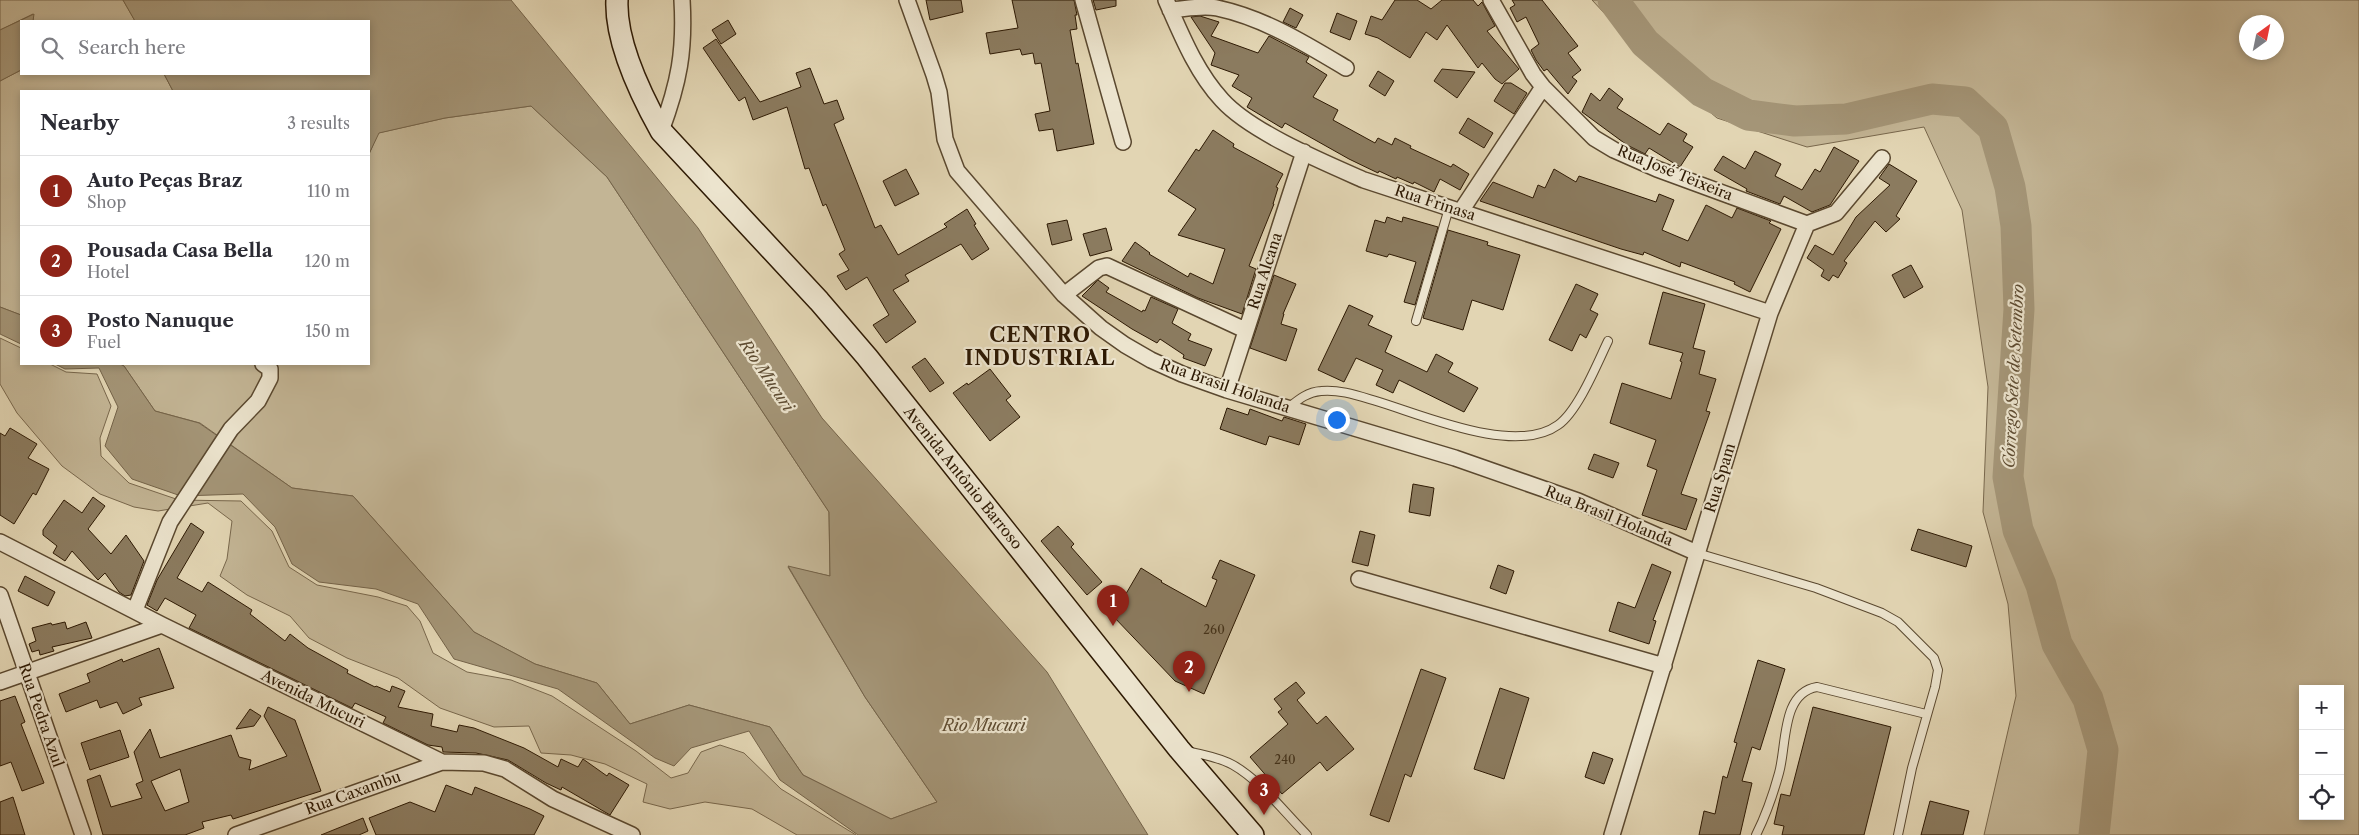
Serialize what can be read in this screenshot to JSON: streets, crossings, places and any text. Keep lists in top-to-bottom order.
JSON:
{
  "streets": {
    "main road": ["Avenida Antônio Barroso"],
    "street": [
      "Rua José Teixeira",
      "Rua Frinasa",
      "Rua Alcana",
      "Rua Brasil Holanda",
      "Rua Spam",
      "Avenida Mucuri",
      "Rua Pedra Azul",
      "Rua Caxambu"
    ]
  },
  "crossings": [
    ["Rua José Teixeira", "Rua Spam"],
    ["Rua Frinasa", "Rua Alcana"],
    ["Rua Frinasa", "Rua Spam"],
    ["Rua Alcana", "Rua Brasil Holanda"],
    ["Rua Brasil Holanda", "Rua Spam"],
    ["Avenida Mucuri", "Rua Caxambu"]
  ],
  "districts": ["CENTRO INDUSTRIAL"],
  "water": ["Rio Mucuri", "Córrego Sete de Setembro"],
  "house_numbers": ["260", "240"],
  "north": "top right",
  "page": {
    "search": "Search here",
    "heading": ["Nearby", "3 results"],
    "list": [
      {
        "mark": "1",
        "name": "Auto Peças Braz",
        "note": "Shop",
        "value": "110 m"
      },
      {
        "mark": "2",
        "name": "Pousada Casa Bella",
        "note": "Hotel",
        "value": "120 m"
      },
      {
        "mark": "3",
        "name": "Posto Nanuque",
        "note": "Fuel",
        "value": "150 m"
      }
    ],
    "pins": ["1", "2", "3"],
    "map_buttons": ["+", "−"]
  }
}
